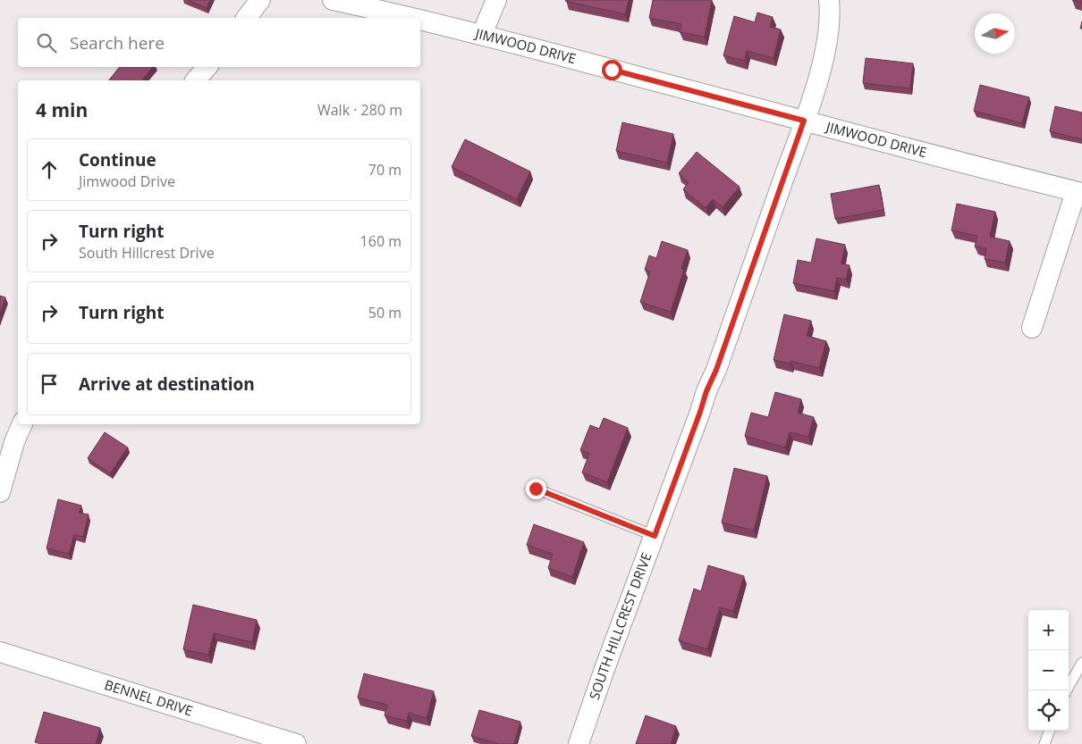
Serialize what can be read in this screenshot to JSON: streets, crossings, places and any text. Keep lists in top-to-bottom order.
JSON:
{
  "streets": {
    "street": ["JIMWOOD DRIVE", "SOUTH HILLCREST DRIVE", "BENNEL DRIVE"]
  },
  "crossings": [
    ["JIMWOOD DRIVE", "SOUTH HILLCREST DRIVE"]
  ],
  "north": "right",
  "page": {
    "search": "Search here",
    "heading": ["4 min", "Walk · 280 m"],
    "list": [
      ["Continue", "Jimwood Drive", "70 m"],
      ["Turn right", "South Hillcrest Drive", "160 m"],
      ["Turn right", "50 m"],
      "Arrive at destination"
    ],
    "map_buttons": ["+", "−"]
  }
}
